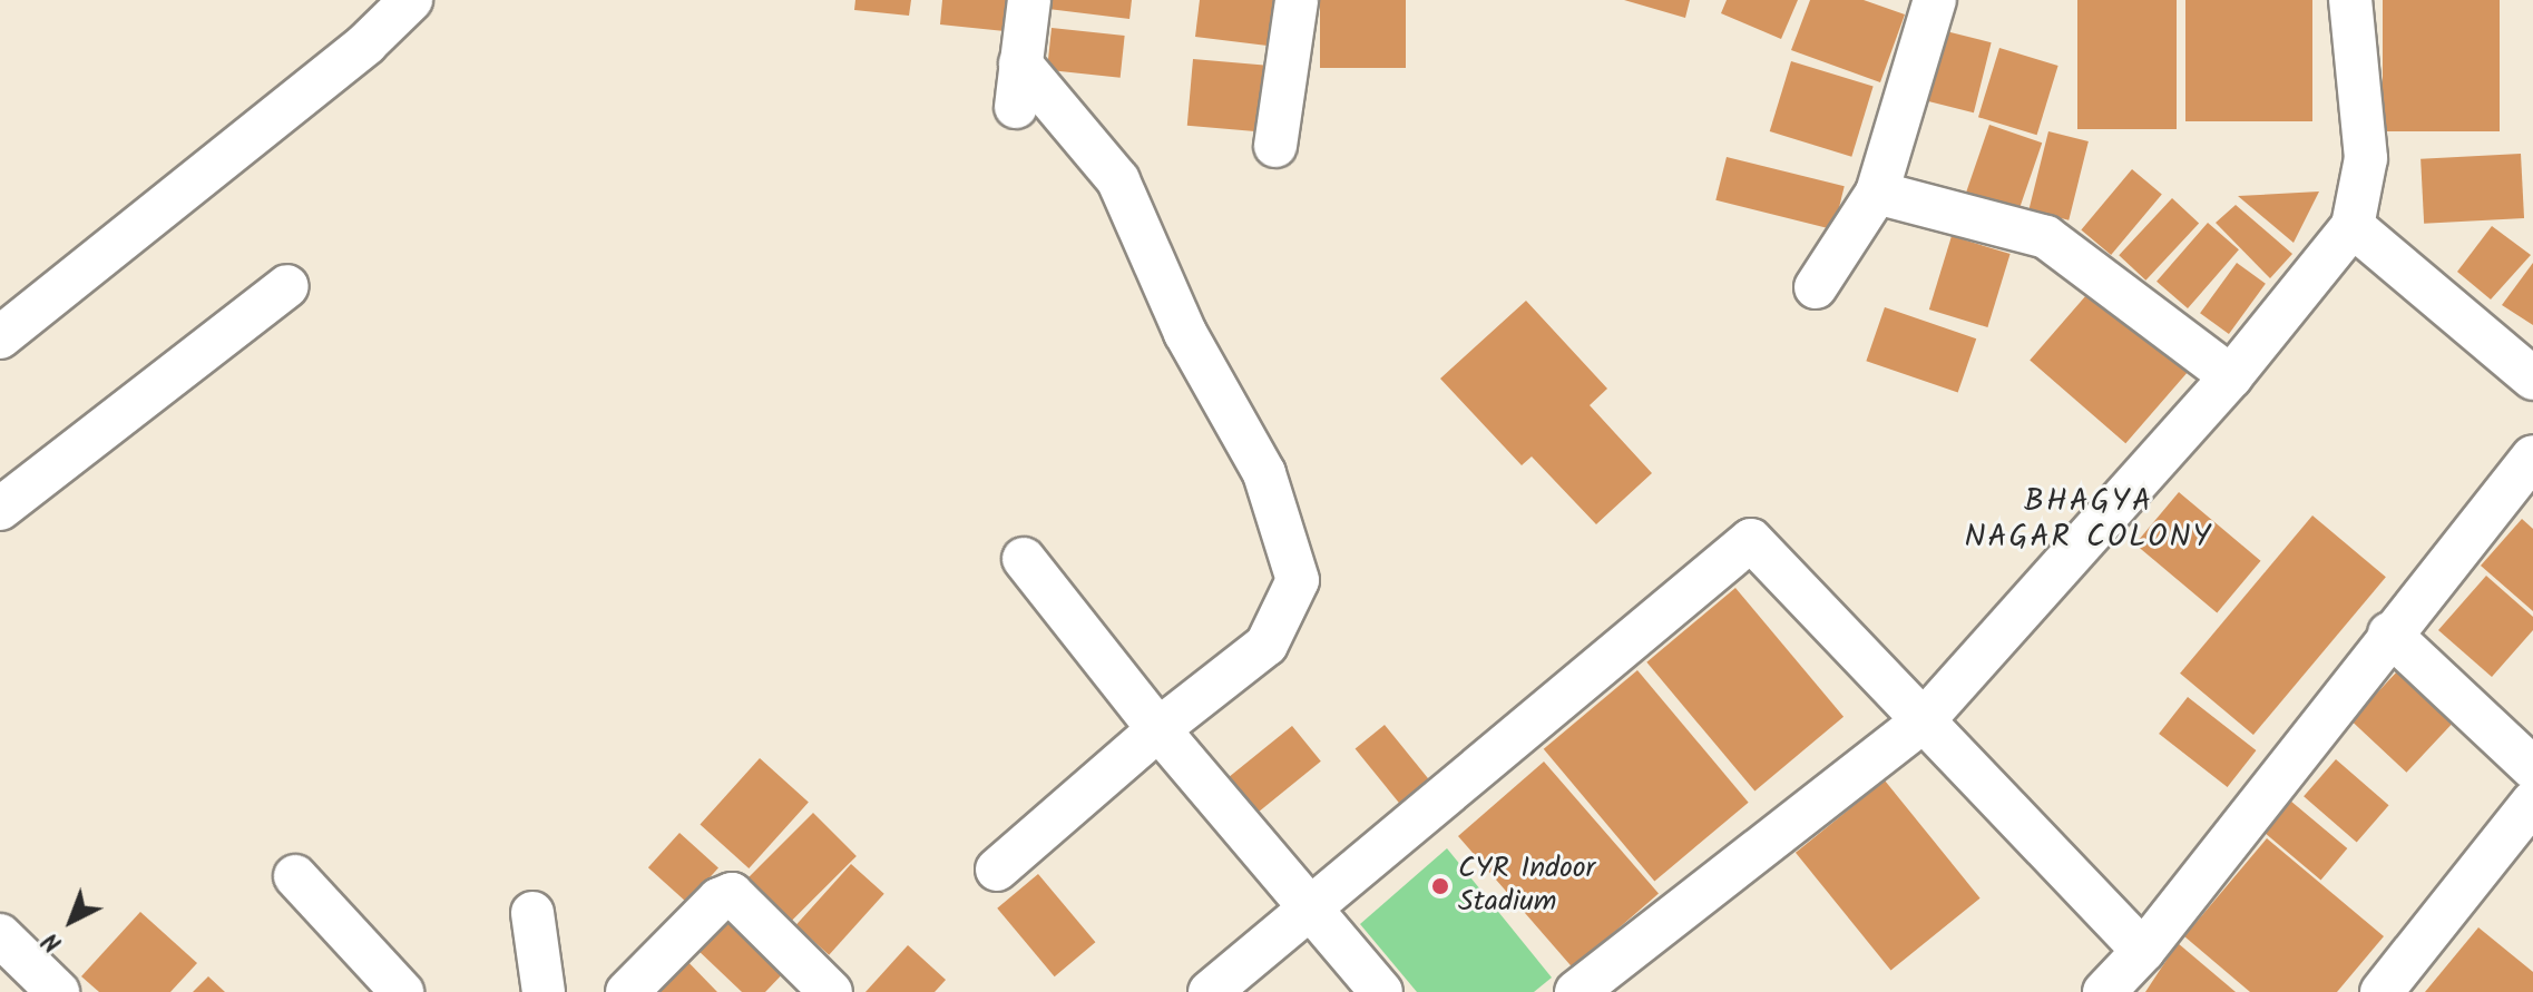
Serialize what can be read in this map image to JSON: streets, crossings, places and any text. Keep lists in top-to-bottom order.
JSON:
{
  "districts": ["BHAGYA NAGAR COLONY"],
  "places": ["CYR Indoor Stadium"],
  "north": "bottom left"
}
